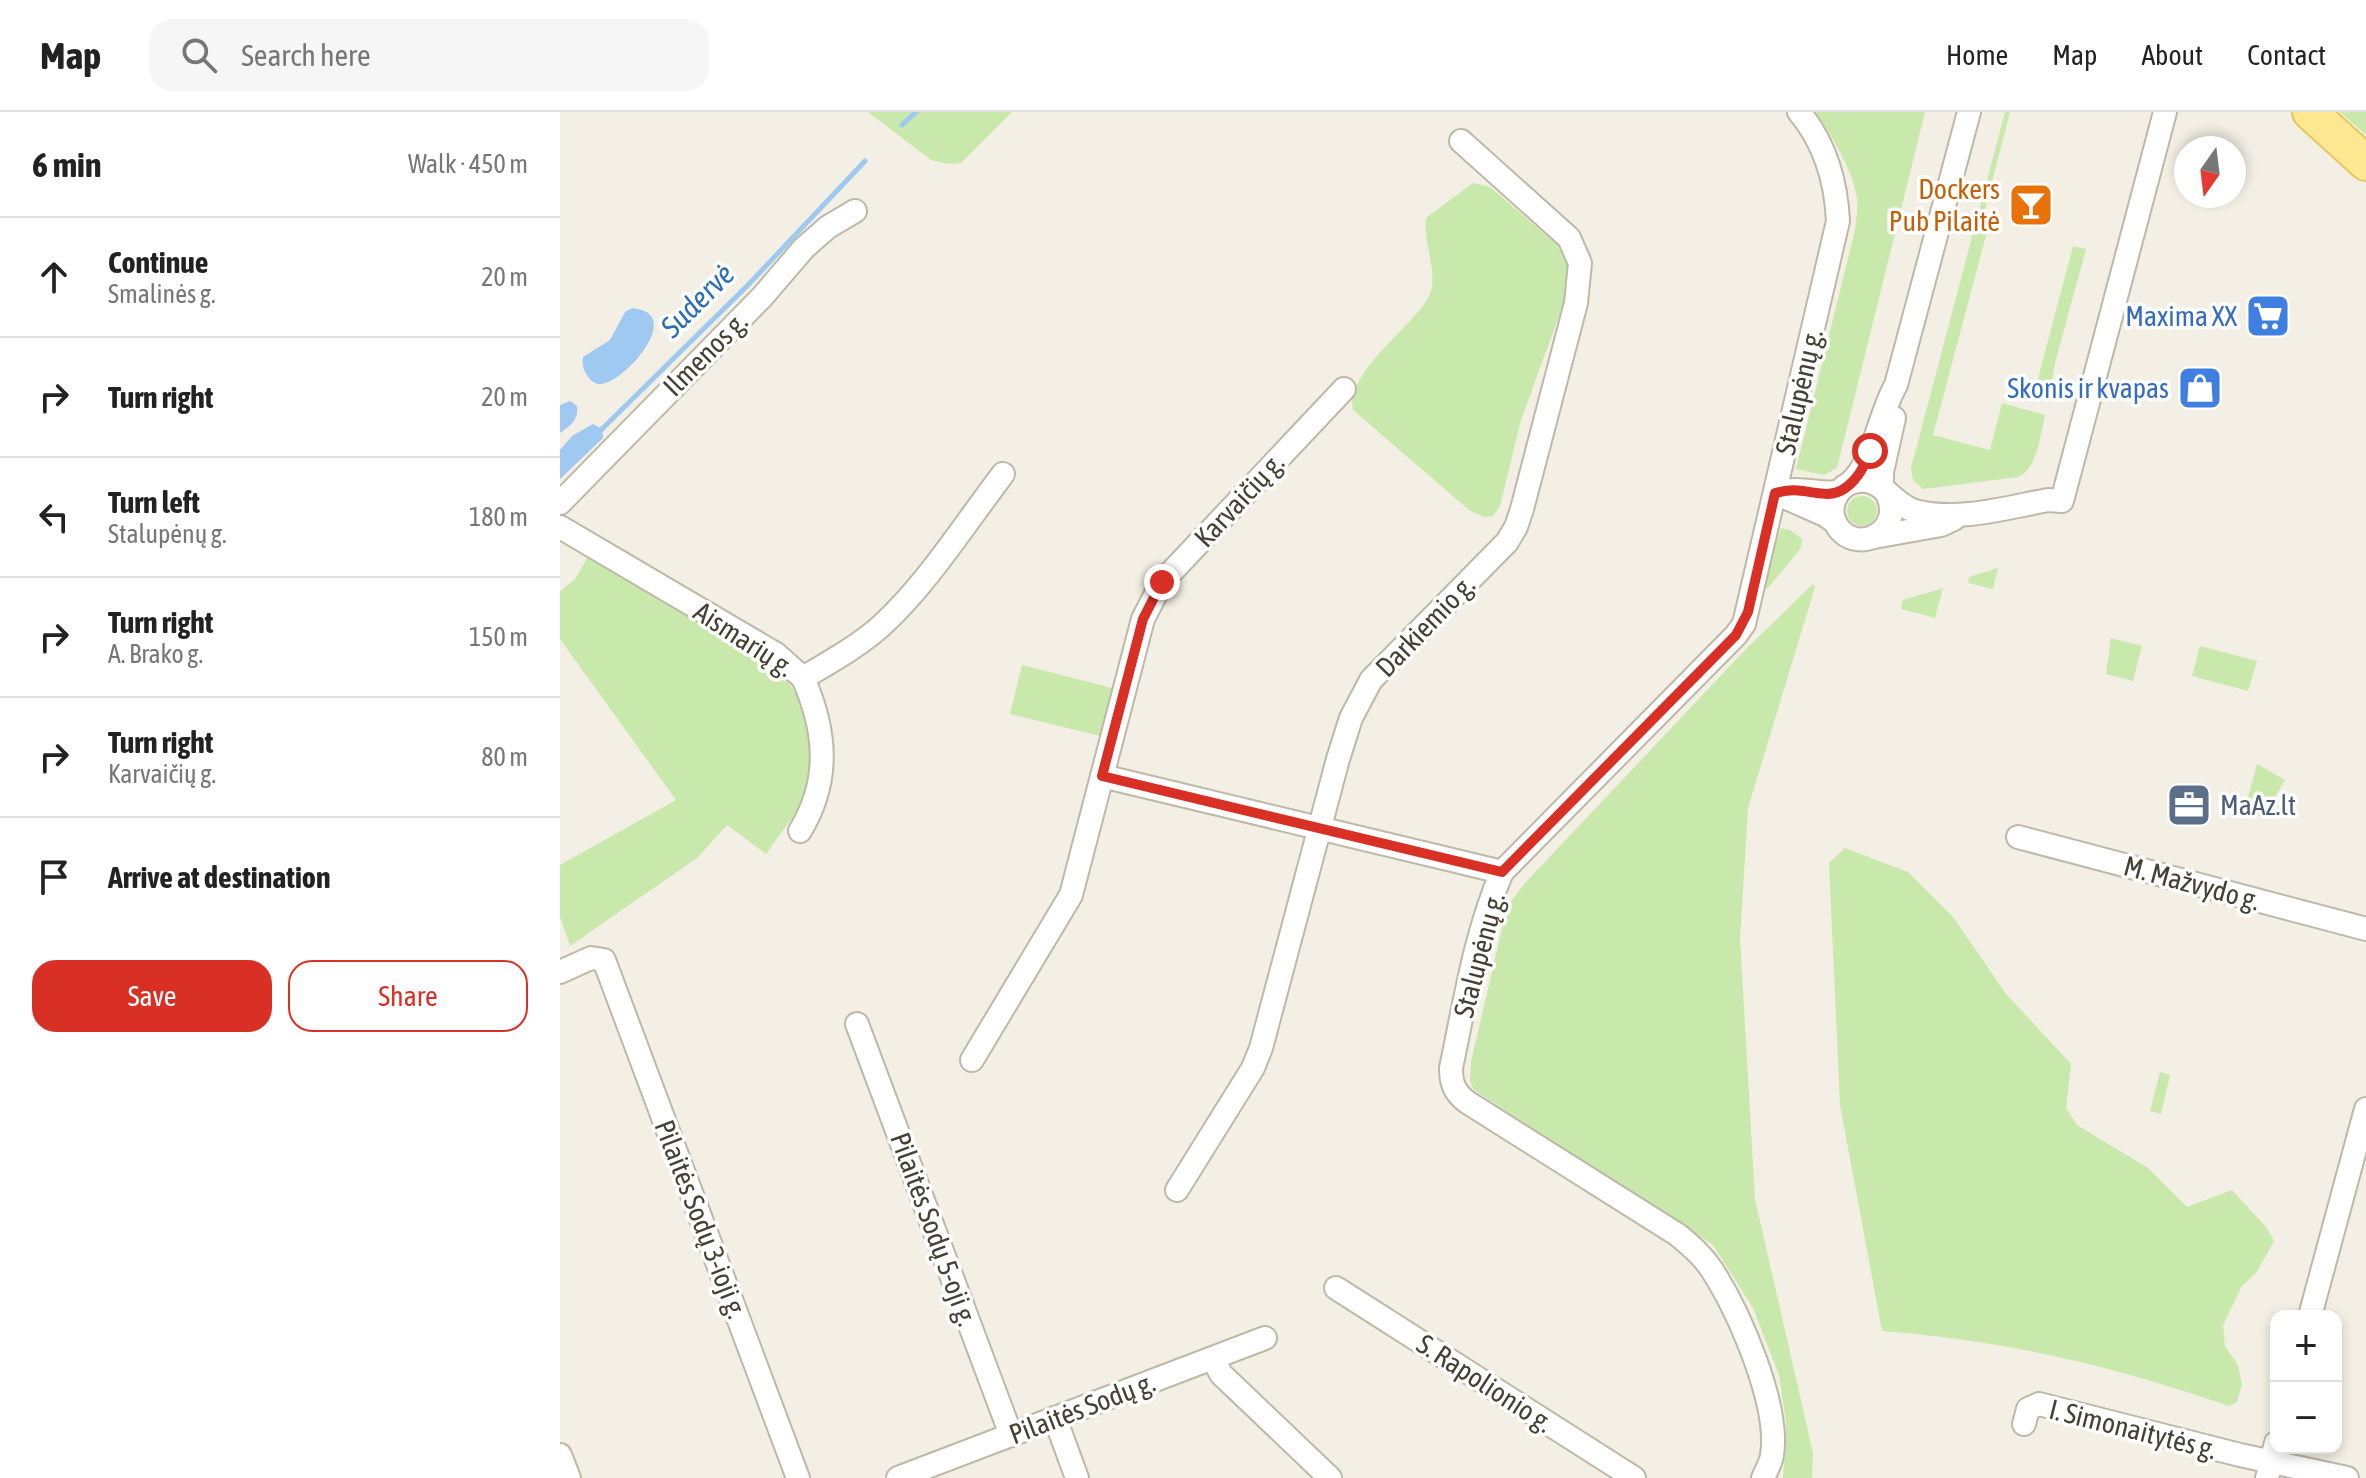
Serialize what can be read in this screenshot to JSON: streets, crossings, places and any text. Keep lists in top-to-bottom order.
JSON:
{
  "streets": {
    "street": [
      "Ilmenos g.",
      "Stalupėnų g.",
      "Karvaičių g.",
      "Darkiemio g.",
      "Aismarių g.",
      "M. Mažvydo g.",
      "Pilaitės Sodų 3-ioji g.",
      "Pilaitės Sodų 5-oji g.",
      "S. Rapolionio g.",
      "Pilaitės Sodų g.",
      "I. Simonaitytės g."
    ]
  },
  "crossings": [
    ["Pilaitės Sodų 5-oji g.", "Pilaitės Sodų g."]
  ],
  "water": ["Sudervė"],
  "places": {
    "bar": ["Dockers Pub Pilaitė"],
    "supermarket": ["Maxima XX"],
    "shop": ["Skonis ir kvapas"],
    "office": ["MaAz.lt"]
  },
  "north": "bottom",
  "page": {
    "header": "Map",
    "search": "Search here",
    "nav": [
      "Home",
      "Map",
      "About",
      "Contact"
    ],
    "heading": ["6 min", "Walk · 450 m"],
    "list": [
      ["Continue", "Smalinės g.", "20 m"],
      ["Turn right", "20 m"],
      ["Turn left", "Stalupėnų g.", "180 m"],
      ["Turn right", "A. Brako g.", "150 m"],
      ["Turn right", "Karvaičių g.", "80 m"],
      "Arrive at destination"
    ],
    "buttons": ["Save", "Share"],
    "map_buttons": ["+", "−"]
  }
}
